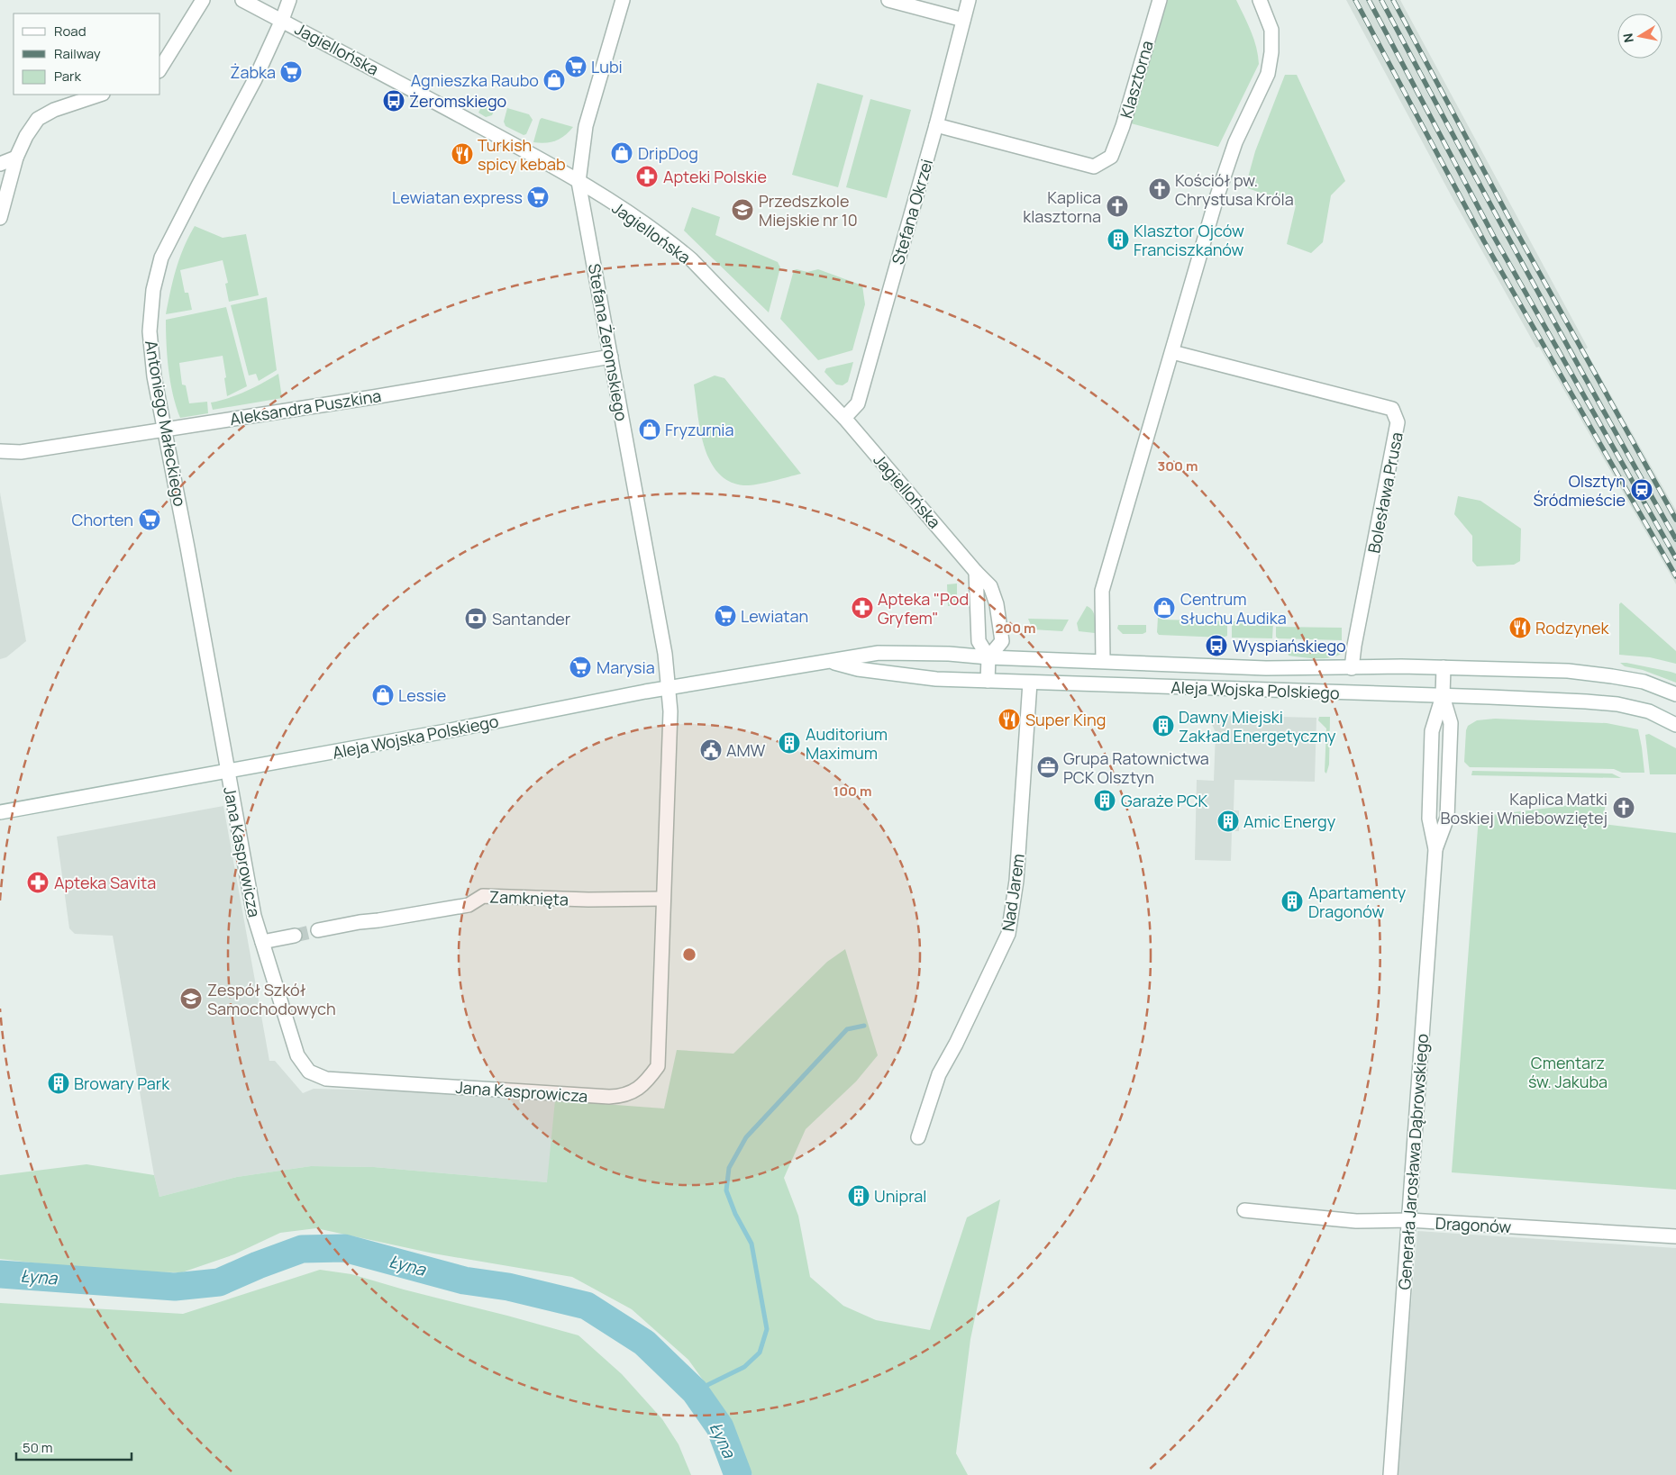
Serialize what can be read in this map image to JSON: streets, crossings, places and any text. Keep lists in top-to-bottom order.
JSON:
{
  "streets": {
    "street": [
      "Jagiellońska",
      "Klasztorna",
      "Stefana Okrzei",
      "Stefana Żeromskiego",
      "Aleksandra Puszkina",
      "Antoniego Małeckiego",
      "Bolesława Prusa",
      "Aleja Wojska Polskiego",
      "Jana Kasprowicza",
      "Nad Jarem",
      "Zamknięta",
      "Generała Jarosława Dąbrowskiego",
      "Dragonów"
    ]
  },
  "crossings": [
    ["Jagiellońska", "Stefana Okrzei"],
    ["Jagiellońska", "Stefana Żeromskiego"],
    ["Jagiellońska", "Antoniego Małeckiego"],
    ["Jagiellońska", "Aleja Wojska Polskiego"],
    ["Klasztorna", "Stefana Okrzei"],
    ["Stefana Żeromskiego", "Aleksandra Puszkina"],
    ["Stefana Żeromskiego", "Aleja Wojska Polskiego"],
    ["Stefana Żeromskiego", "Jana Kasprowicza"],
    ["Aleksandra Puszkina", "Antoniego Małeckiego"],
    ["Antoniego Małeckiego", "Aleja Wojska Polskiego"],
    ["Antoniego Małeckiego", "Jana Kasprowicza"],
    ["Bolesława Prusa", "Aleja Wojska Polskiego"],
    ["Aleja Wojska Polskiego", "Jana Kasprowicza"],
    ["Aleja Wojska Polskiego", "Nad Jarem"],
    ["Aleja Wojska Polskiego", "Generała Jarosława Dąbrowskiego"],
    ["Jana Kasprowicza", "Zamknięta"],
    ["Generała Jarosława Dąbrowskiego", "Dragonów"]
  ],
  "water": ["Łyna"],
  "parks": ["Cmentarz św. Jakuba"],
  "places": {
    "supermarket": [
      "Lubi",
      "Żabka",
      "Lewiatan express",
      "Chorten",
      "Lewiatan",
      "Marysia"
    ],
    "shop": [
      "Agnieszka Raubo",
      "DripDog",
      "Fryzurnia",
      "Centrum słuchu Audika",
      "Lessie"
    ],
    "bus stop": ["Żeromskiego", "Wyspiańskiego"],
    "restaurant": ["Turkish spicy kebab", "Rodzynek", "Super King"],
    "pharmacy": ["Apteki Polskie", "Apteka \"Pod Gryfem\"", "Apteka Savita"],
    "church": ["Kościół pw. Chrystusa Króla", "Kaplica klasztorna", "Kaplica Matki Boskiej Wniebowziętej"],
    "school or university": ["Przedszkole Miejskie nr 10", "Zespół Szkół Samochodowych"],
    "building": [
      "Klasztor Ojców Franciszkanów",
      "Dawny Miejski Zakład Energetyczny",
      "Auditorium Maximum",
      "Garaże PCK",
      "Amic Energy",
      "Apartamenty Dragonów",
      "Browary Park",
      "Unipral"
    ],
    "station": ["Olsztyn Śródmieście"],
    "bank": ["Santander"],
    "public building": ["AMW"],
    "office": ["Grupa Ratownictwa PCK Olsztyn"]
  },
  "legend": ["Road", "Railway", "Park"],
  "scale_bar": "50 m",
  "north": "left",
  "rings": ["300 m", "200 m", "100 m"]
}
